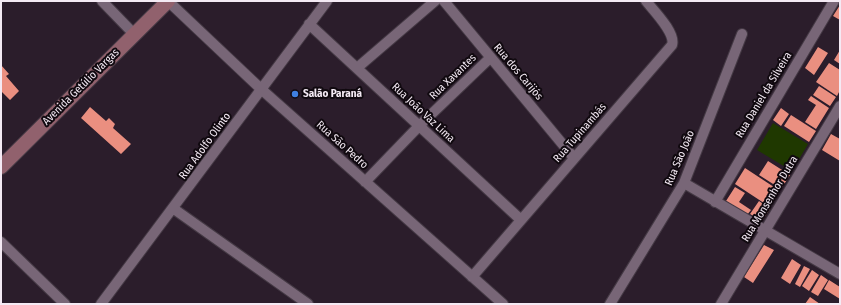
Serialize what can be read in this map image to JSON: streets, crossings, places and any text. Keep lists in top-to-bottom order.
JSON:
{
  "streets": {
    "main road": ["Avenida Getúlio Vargas"],
    "street": [
      "Rua dos Carijós",
      "Rua Xavantes",
      "Rua Daniel da Silveira",
      "Rua João Vaz Lima",
      "Rua Tupinambás",
      "Rua São Pedro",
      "Rua Adolfo Olinto",
      "Rua São João",
      "Rua Monsenhor Dutra"
    ]
  },
  "crossings": [
    ["Rua dos Carijós", "Rua Xavantes"],
    ["Rua dos Carijós", "Rua Tupinambás"],
    ["Rua Xavantes", "Rua João Vaz Lima"],
    ["Rua Xavantes", "Rua São Pedro"],
    ["Avenida Getúlio Vargas", "Rua São Pedro"],
    ["Rua João Vaz Lima", "Rua Tupinambás"],
    ["Rua João Vaz Lima", "Rua Adolfo Olinto"],
    ["Rua Tupinambás", "Rua São Pedro"],
    ["Rua São Pedro", "Rua Adolfo Olinto"]
  ],
  "places": ["Salão Paraná"]
}
